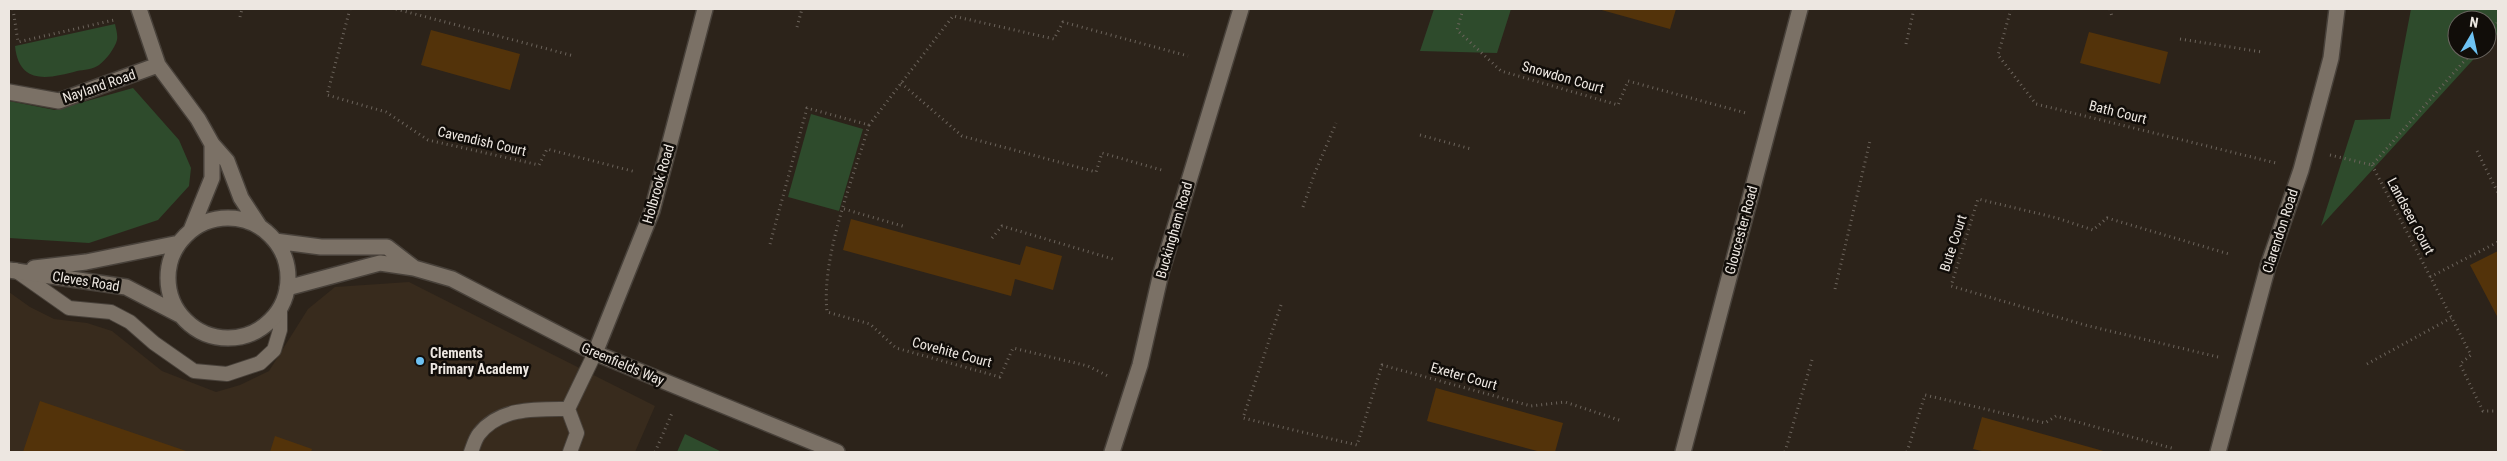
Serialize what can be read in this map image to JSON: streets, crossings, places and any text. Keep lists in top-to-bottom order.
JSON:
{
  "streets": {
    "street": [
      "Nayland Road",
      "Holbrook Road",
      "Buckingham Road",
      "Gloucester Road",
      "Clarendon Road",
      "Cleves Road",
      "Greenfields Way"
    ],
    "path": [
      "Snowdon Court",
      "Bath Court",
      "Cavendish Court",
      "Landseer Court",
      "Bute Court",
      "Covehite Court",
      "Exeter Court"
    ]
  },
  "crossings": [
    ["Snowdon Court", "Gloucester Road"],
    ["Bath Court", "Clarendon Road"],
    ["Cavendish Court", "Holbrook Road"],
    ["Holbrook Road", "Greenfields Way"],
    ["Buckingham Road", "Covehite Court"],
    ["Clarendon Road", "Bute Court"],
    ["Cleves Road", "Greenfields Way"]
  ],
  "places": ["Clements Primary Academy"],
  "north": "top"
}
